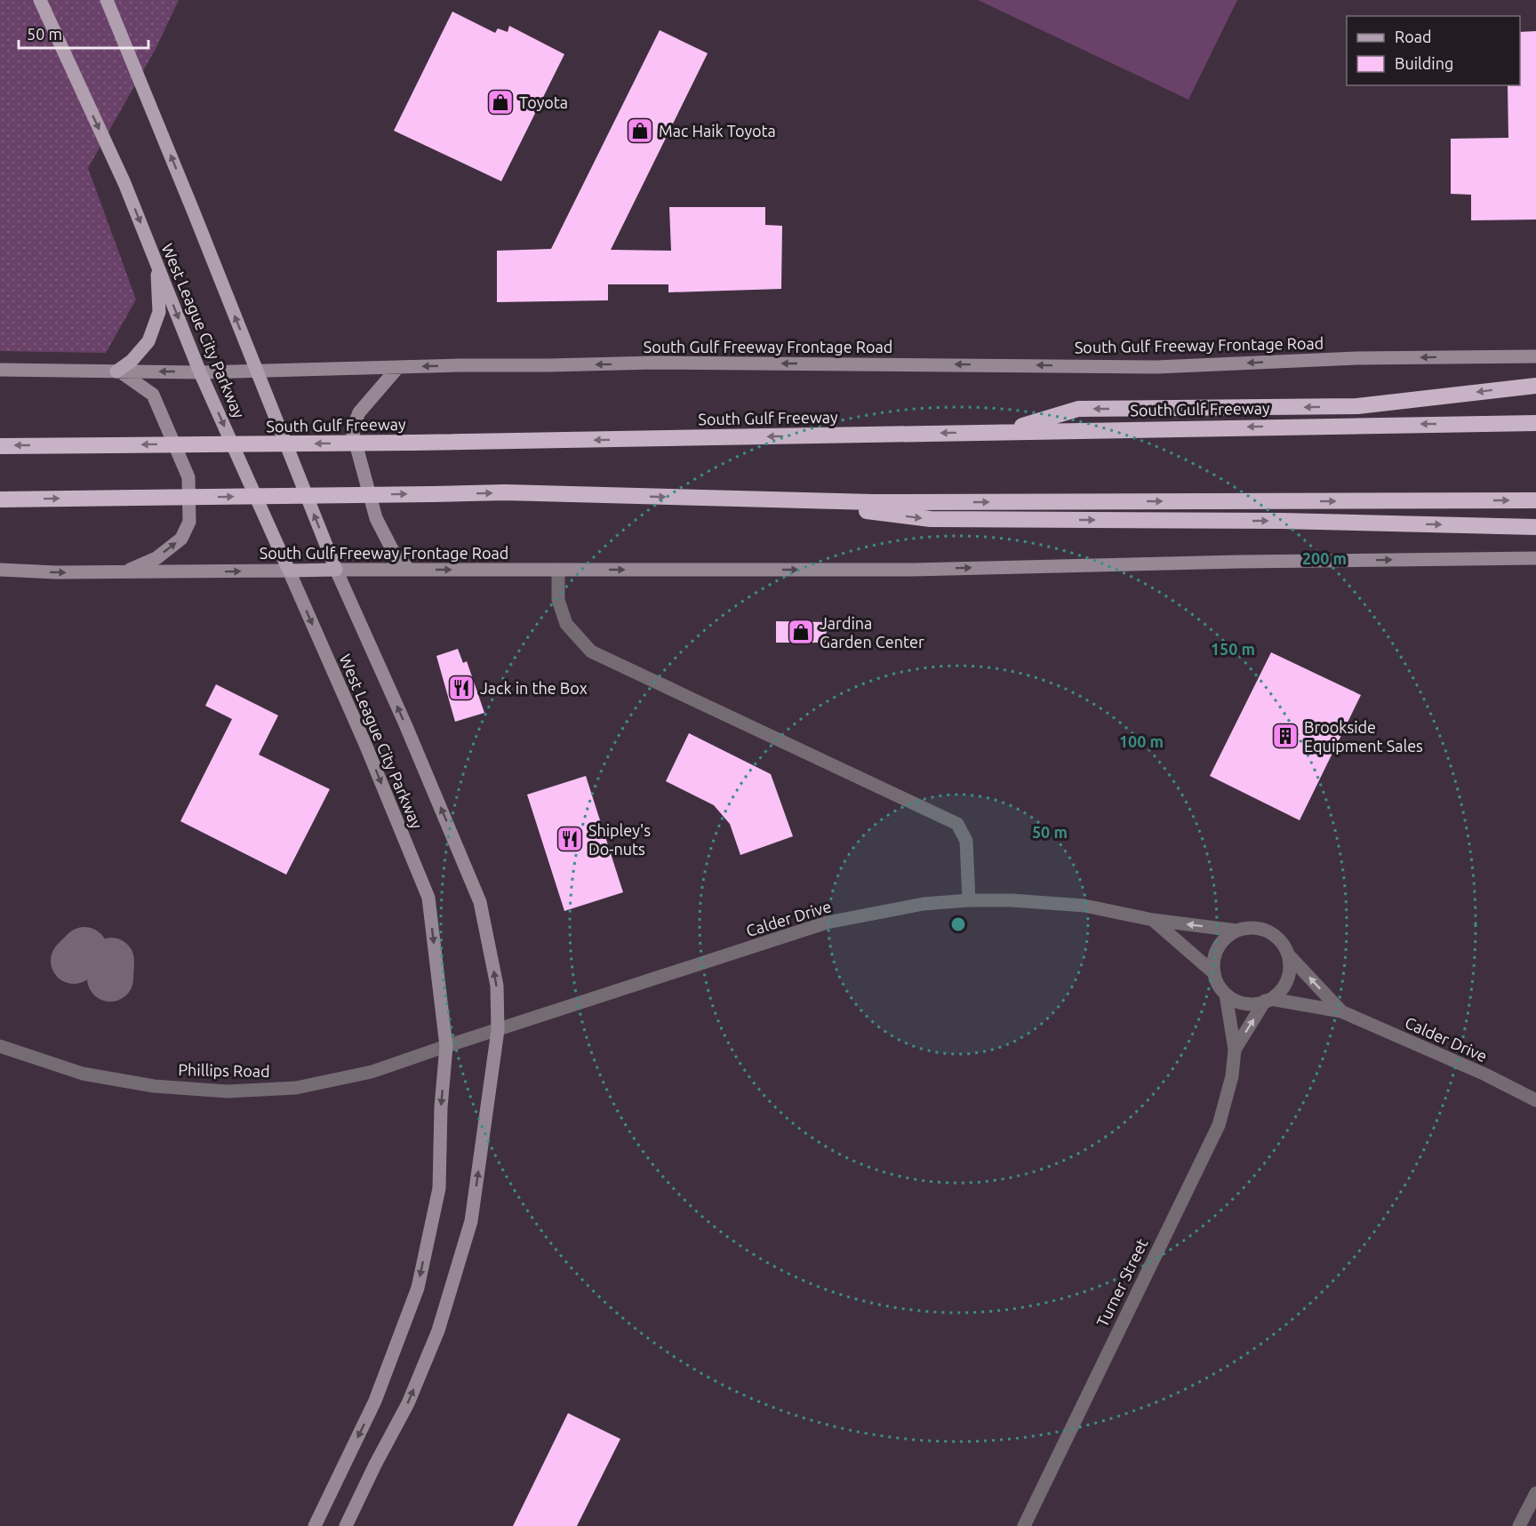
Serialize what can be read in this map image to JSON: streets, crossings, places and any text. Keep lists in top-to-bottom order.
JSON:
{
  "streets": {
    "highway": ["South Gulf Freeway"],
    "main road": ["West League City Parkway", "South Gulf Freeway Frontage Road"],
    "street": ["Calder Drive", "Phillips Road", "Turner Street"]
  },
  "crossings": [
    ["West League City Parkway", "South Gulf Freeway Frontage Road"],
    ["West League City Parkway", "Calder Drive"],
    ["West League City Parkway", "Phillips Road"],
    ["Calder Drive", "Phillips Road"],
    ["Calder Drive", "Turner Street"]
  ],
  "places": {
    "shop": ["Toyota", "Mac Haik Toyota", "Jardina Garden Center"],
    "restaurant": ["Jack in the Box", "Shipley's Do-nuts"],
    "building": ["Brookside Equipment Sales"]
  },
  "legend": ["Road", "Building"],
  "scale_bar": "50 m",
  "rings": [
    "200 m",
    "150 m",
    "100 m",
    "50 m"
  ]
}
